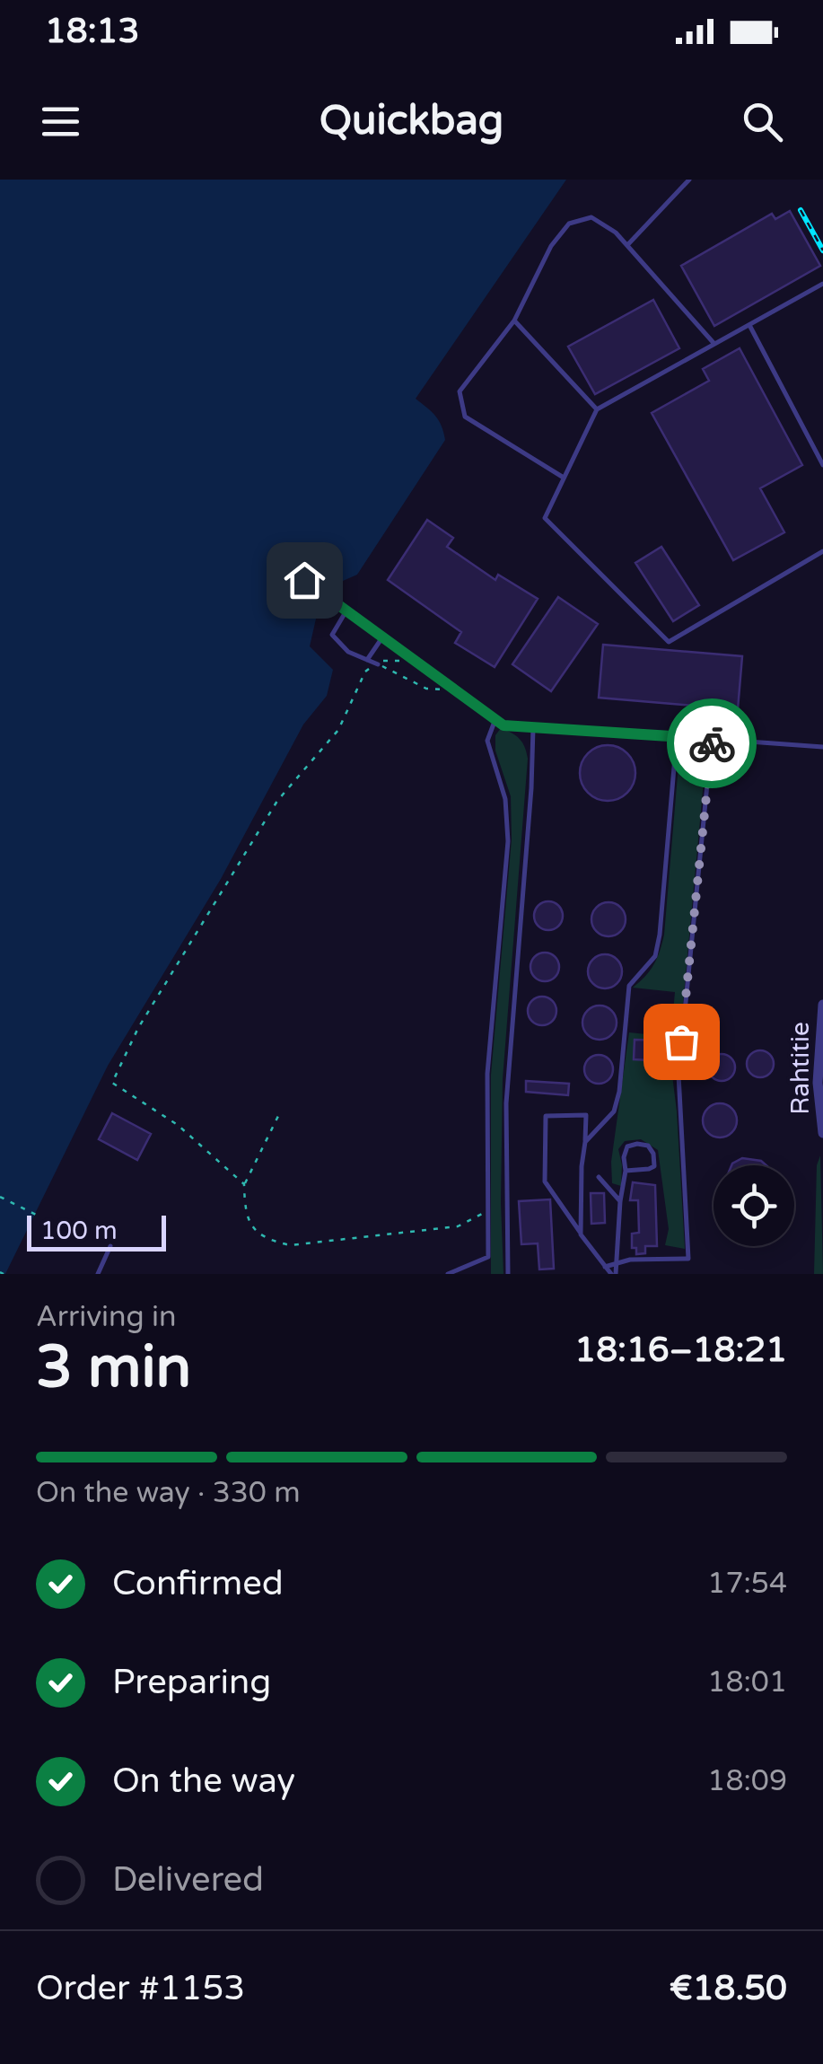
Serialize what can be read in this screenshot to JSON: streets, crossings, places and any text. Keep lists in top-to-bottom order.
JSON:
{
  "streets": {
    "street": ["Rahtitie"]
  },
  "scale_bar": "100 m",
  "page": {
    "status": "18:13",
    "header": "Quickbag",
    "scale": "100 m",
    "heading": ["3 min", "Arriving in", "18:16–18:21"],
    "panel": ["Order #1153", "€18.50"],
    "bar": "On the way · 330 m",
    "list": [
      ["Confirmed", "17:54"],
      ["Preparing", "18:01"],
      ["On the way", "18:09"],
      "Delivered"
    ]
  }
}
